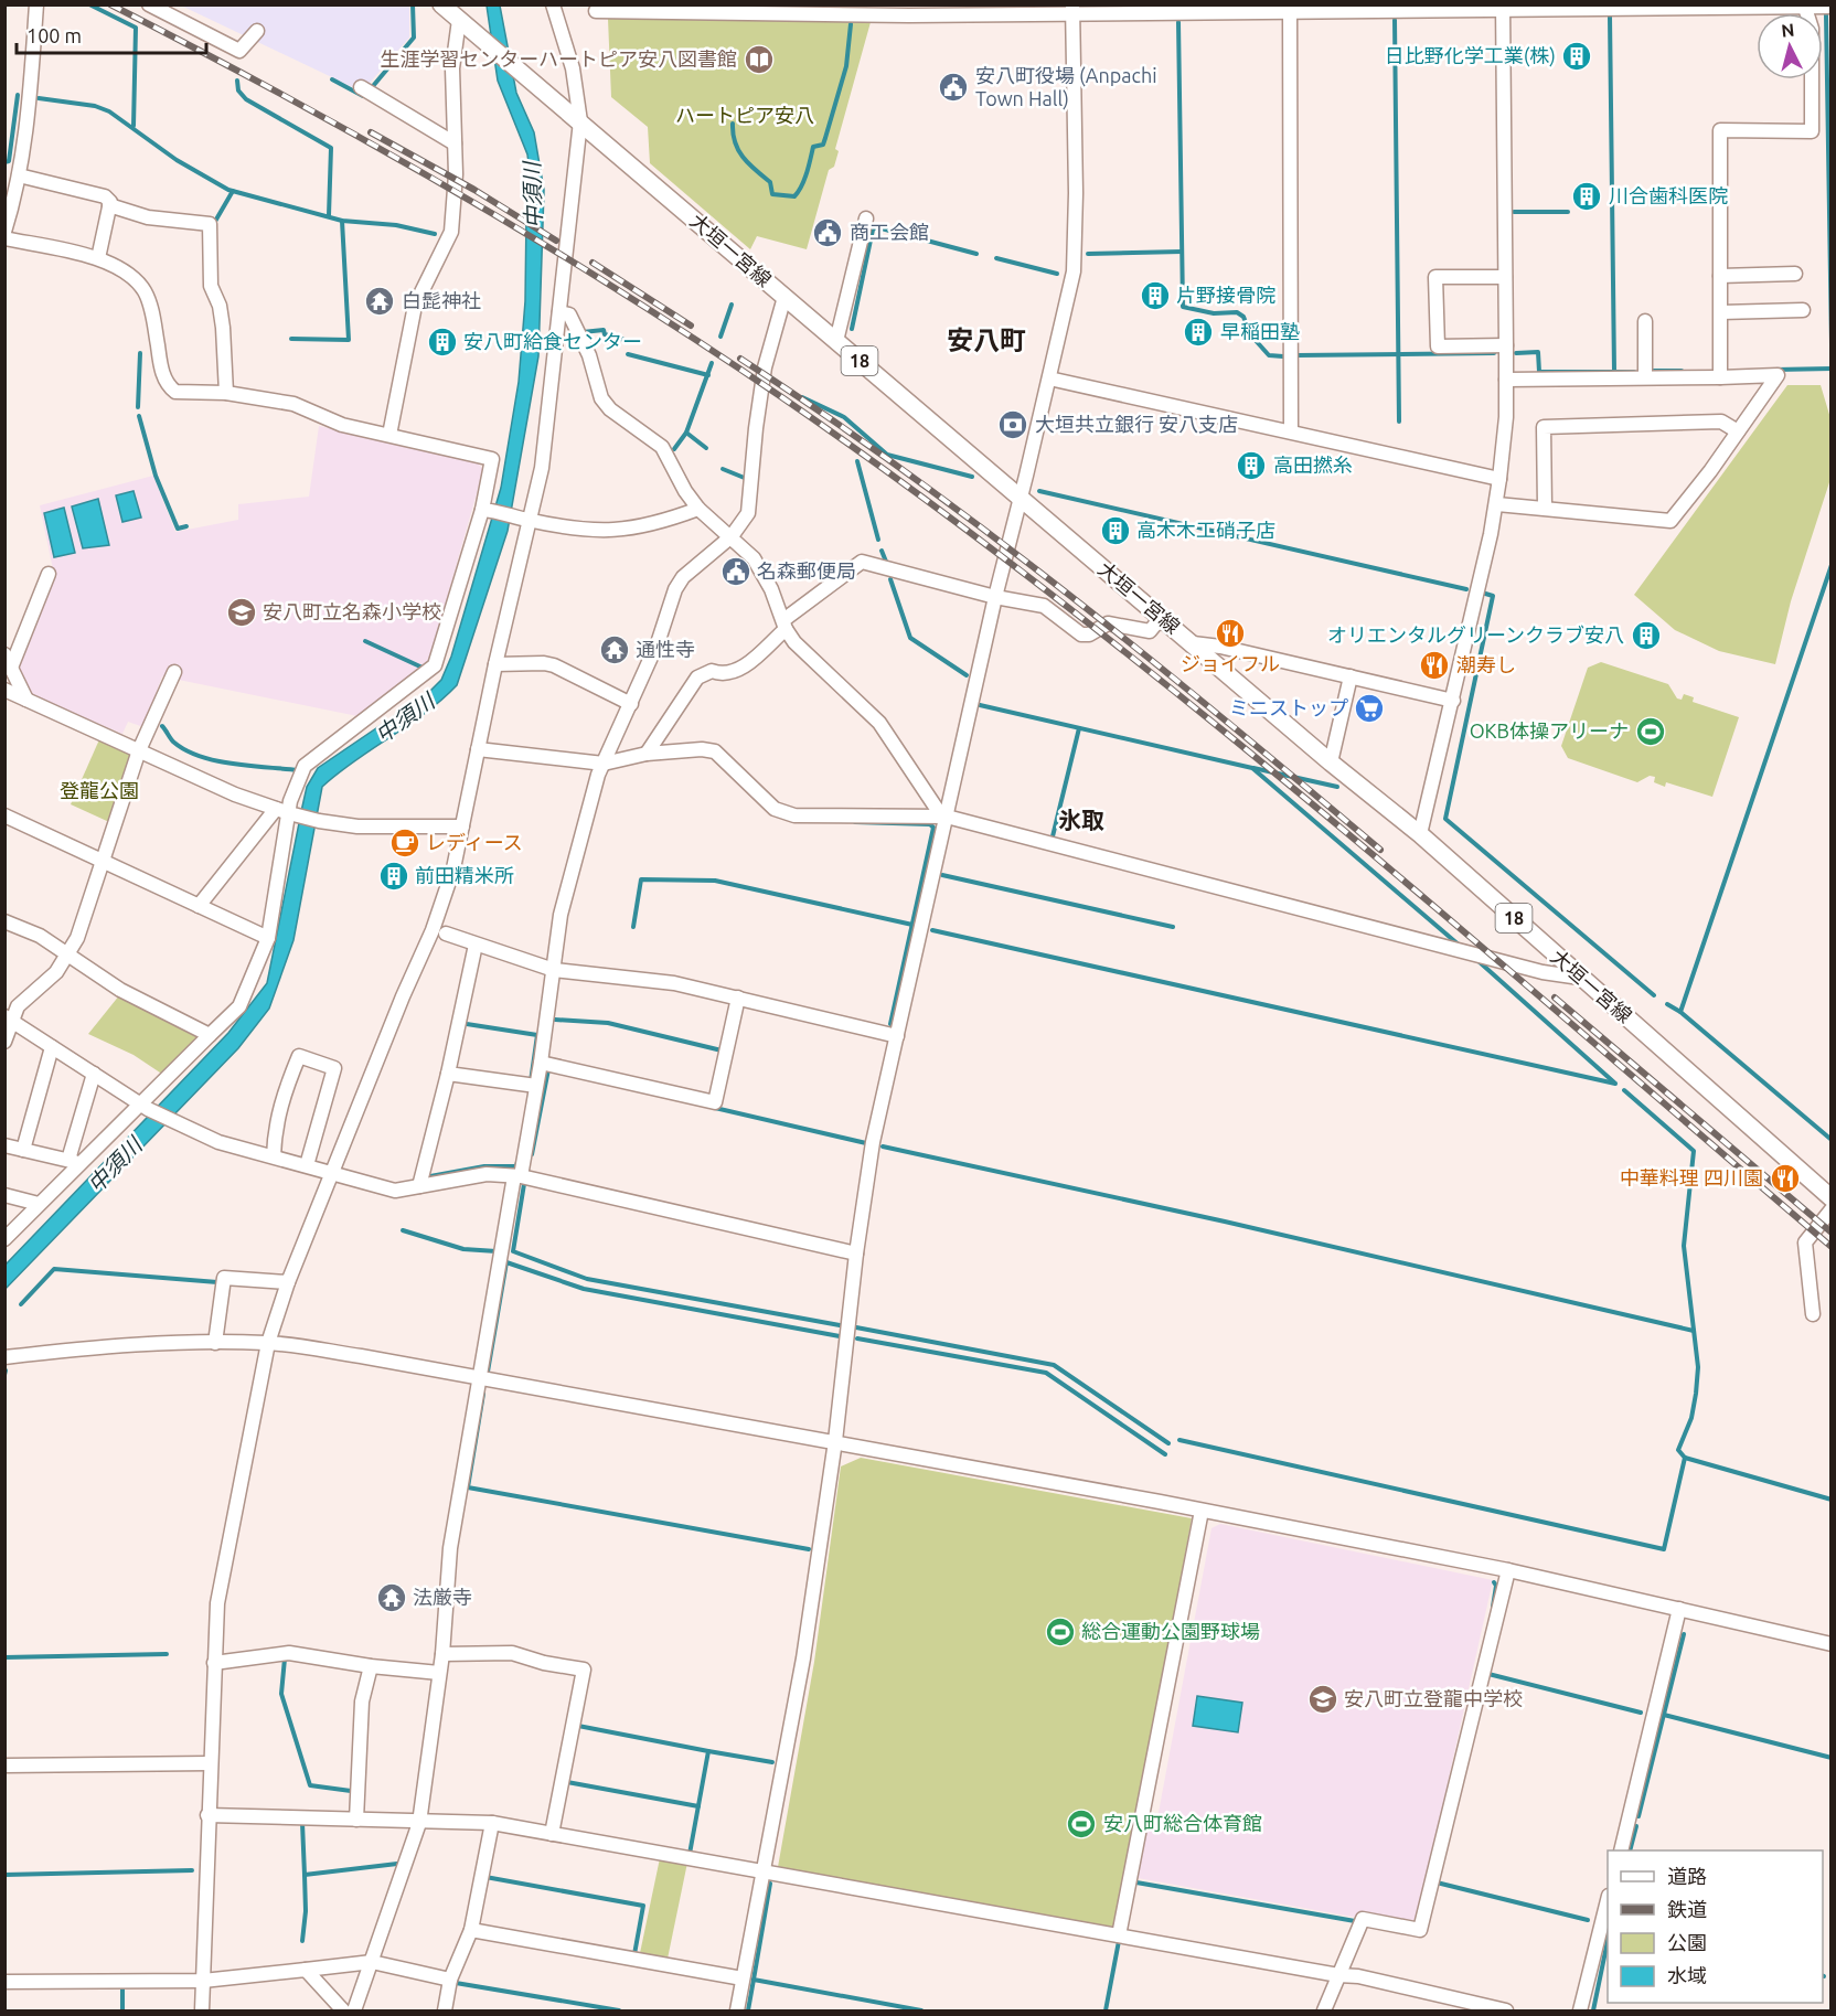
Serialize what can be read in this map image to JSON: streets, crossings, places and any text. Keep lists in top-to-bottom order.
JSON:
{
  "streets": {
    "main road": ["大垣一宮線", "18"]
  },
  "districts": ["安八町", "氷取"],
  "water": ["中須川"],
  "parks": ["ハートピア安八", "登龍公園"],
  "places": {
    "building": [
      "日比野化学工業(株)",
      "川合歯科医院",
      "片野接骨院",
      "早稲田塾",
      "安八町給食センター",
      "高田撚糸",
      "高木木工硝子店",
      "オリエンタルグリーンクラブ安八",
      "前田精米所"
    ],
    "library": ["生涯学習センターハートピア安八図書館"],
    "public building": ["安八町役場 (Anpachi Town Hall)", "商工会館", "名森郵便局"],
    "temple": ["白髭神社", "通性寺", "法厳寺"],
    "bank": ["大垣共立銀行 安八支店"],
    "school or university": ["安八町立名森小学校", "安八町立登龍中学校"],
    "restaurant": ["ジョイフル", "潮寿し", "中華料理 四川園"],
    "supermarket": ["ミニストップ"],
    "sports": ["OKB体操アリーナ", "総合運動公園野球場", "安八町総合体育館"],
    "cafe": ["レディース"]
  },
  "legend": [
    "道路",
    "鉄道",
    "公園",
    "水域"
  ],
  "scale_bar": "100 m",
  "north": "top"
}
